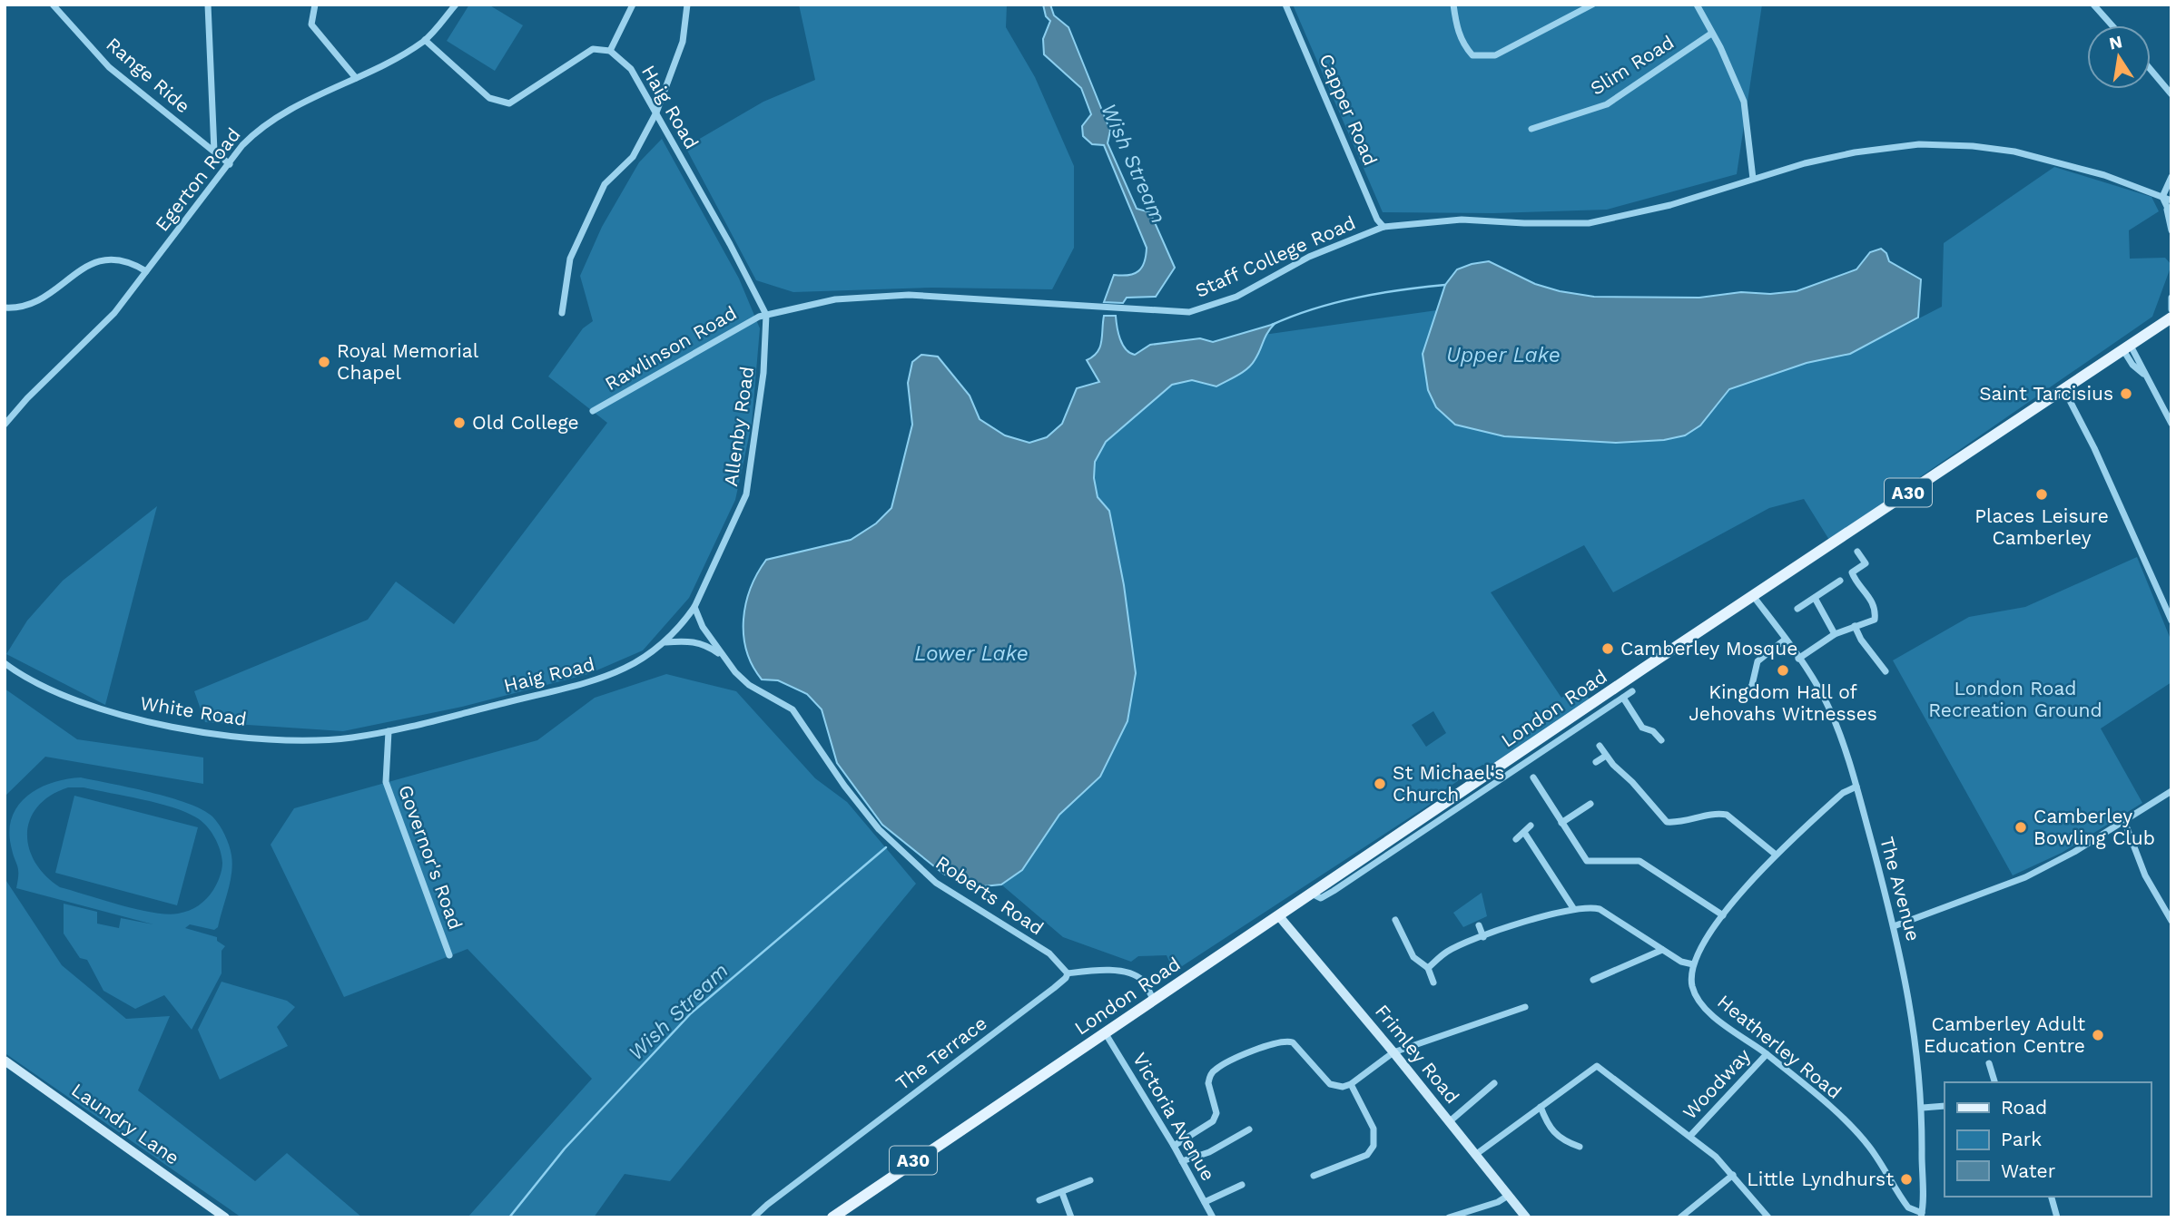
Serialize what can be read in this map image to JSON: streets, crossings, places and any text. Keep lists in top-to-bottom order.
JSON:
{
  "streets": {
    "main road": [
      "A30",
      "London Road",
      "Frimley Road",
      "Laundry Lane"
    ],
    "street": [
      "Slim Road",
      "Range Ride",
      "Haig Road",
      "Capper Road",
      "Egerton Road",
      "Staff College Road",
      "Rawlinson Road",
      "Allenby Road",
      "White Road",
      "Governor's Road",
      "The Avenue",
      "Roberts Road",
      "Heatherley Road",
      "The Terrace",
      "Woodway",
      "Victoria Avenue"
    ]
  },
  "crossings": [
    ["Range Ride", "Egerton Road"],
    ["Haig Road", "Staff College Road"],
    ["Haig Road", "Rawlinson Road"],
    ["Haig Road", "Allenby Road"],
    ["Haig Road", "White Road"],
    ["Haig Road", "Governor's Road"],
    ["Capper Road", "Staff College Road"],
    ["Staff College Road", "Rawlinson Road"],
    ["Staff College Road", "Allenby Road"],
    ["Rawlinson Road", "Allenby Road"],
    ["London Road", "The Avenue"],
    ["London Road", "Frimley Road"],
    ["London Road", "Victoria Avenue"],
    ["White Road", "Governor's Road"],
    ["The Avenue", "Heatherley Road"],
    ["Roberts Road", "The Terrace"],
    ["Heatherley Road", "Woodway"]
  ],
  "water": ["Wish Stream", "Upper Lake", "Lower Lake"],
  "parks": ["London Road Recreation Ground"],
  "places": [
    "Royal Memorial Chapel",
    "Saint Tarcisius",
    "Old College",
    "Places Leisure Camberley",
    "Camberley Mosque",
    "Kingdom Hall of Jehovahs Witnesses",
    "St Michael's Church",
    "Camberley Bowling Club",
    "Camberley Adult Education Centre",
    "Little Lyndhurst"
  ],
  "legend": ["Road", "Park", "Water"],
  "north": "top"
}
